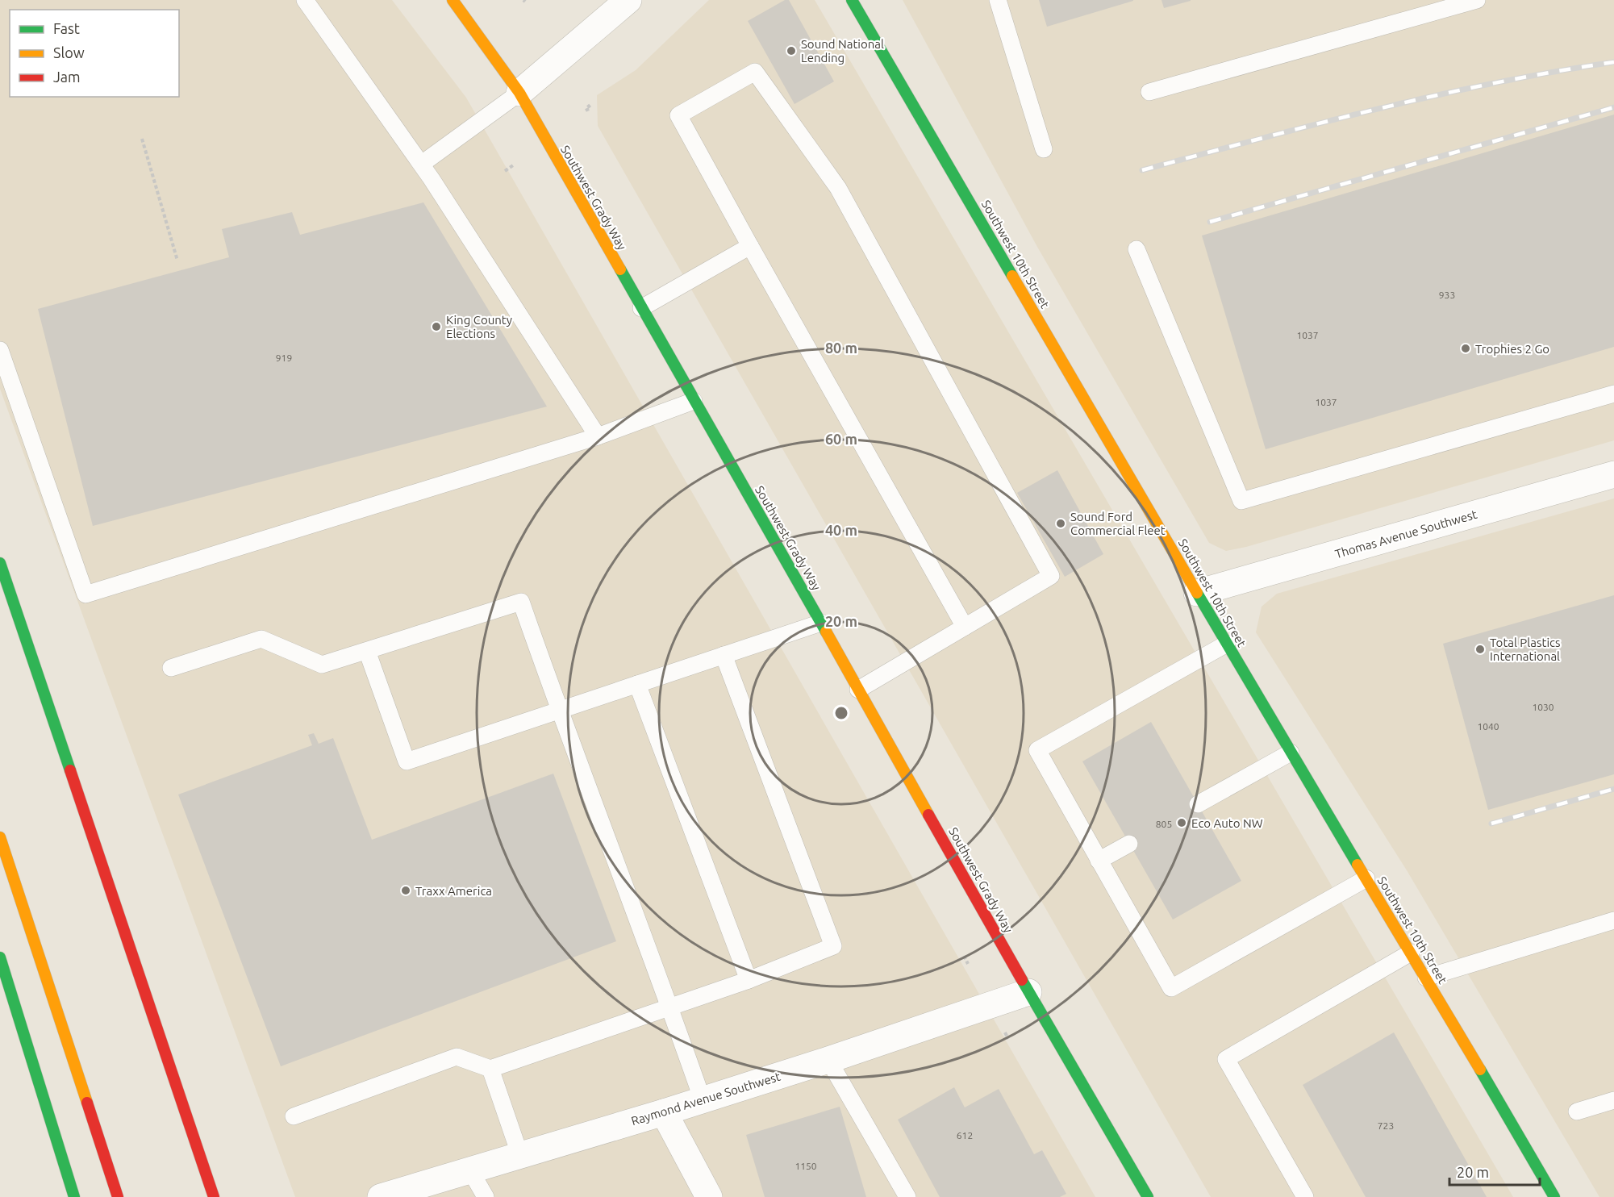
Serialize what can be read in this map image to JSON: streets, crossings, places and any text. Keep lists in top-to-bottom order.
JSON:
{
  "streets": {
    "main road": ["Southwest Grady Way", "Southwest 10th Street"],
    "street": ["Thomas Avenue Southwest", "Raymond Avenue Southwest"]
  },
  "crossings": [
    ["Southwest Grady Way", "Raymond Avenue Southwest"],
    ["Southwest 10th Street", "Thomas Avenue Southwest"]
  ],
  "places": [
    "Sound National Lending",
    "King County Elections",
    "Trophies 2 Go",
    "Sound Ford Commercial Fleet",
    "Total Plastics International",
    "Eco Auto NW",
    "Traxx America"
  ],
  "house_numbers": [
    "933",
    "1037",
    "919",
    "1037",
    "1030",
    "1040",
    "805",
    "723",
    "612",
    "1150"
  ],
  "legend": ["Fast", "Slow", "Jam"],
  "scale_bar": "20 m",
  "rings": [
    "80 m",
    "60 m",
    "40 m",
    "20 m"
  ]
}
